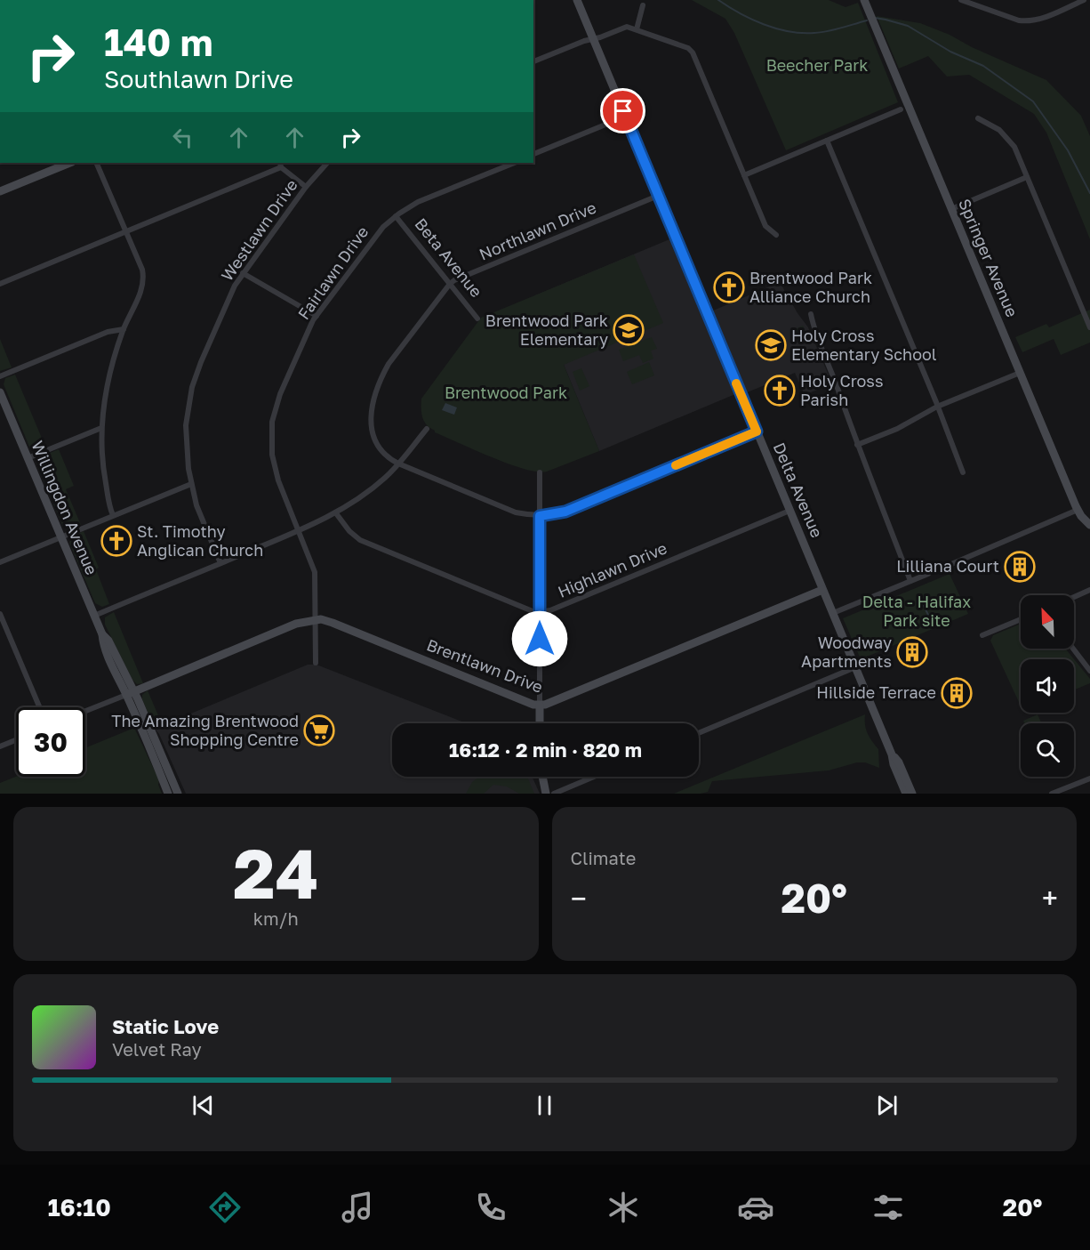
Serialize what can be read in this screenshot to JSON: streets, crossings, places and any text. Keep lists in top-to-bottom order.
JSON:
{
  "streets": {
    "street": [
      "Westlawn Drive",
      "Northlawn Drive",
      "Beta Avenue",
      "Springer Avenue",
      "Fairlawn Drive",
      "Delta Avenue",
      "Willingdon Avenue",
      "Highlawn Drive",
      "Brentlawn Drive"
    ]
  },
  "crossings": [
    ["Northlawn Drive", "Beta Avenue"],
    ["Northlawn Drive", "Delta Avenue"],
    ["Beta Avenue", "Fairlawn Drive"],
    ["Fairlawn Drive", "Brentlawn Drive"],
    ["Delta Avenue", "Highlawn Drive"],
    ["Delta Avenue", "Brentlawn Drive"],
    ["Willingdon Avenue", "Brentlawn Drive"]
  ],
  "parks": ["Beecher Park", "Brentwood Park", "Delta - Halifax Park site"],
  "places": {
    "church": ["Brentwood Park Alliance Church", "Holy Cross Parish", "St. Timothy Anglican Church"],
    "school or university": ["Brentwood Park Elementary", "Holy Cross Elementary School"],
    "building": ["Lilliana Court", "Woodway Apartments", "Hillside Terrace"],
    "supermarket": ["The Amazing Brentwood Shopping Centre"]
  },
  "north": "top left",
  "page": {
    "turn": ["140 m", "Southlawn Drive"],
    "limit": "30",
    "trip": "16:12 · 2 min · 820 m",
    "tile": [
      ["24", "km/h"],
      "Climate"
    ],
    "heat": ["−", "20°", "+"],
    "song": ["Static Love", "Velvet Ray"],
    "tabs": ["16:10", "20°"]
  }
}
